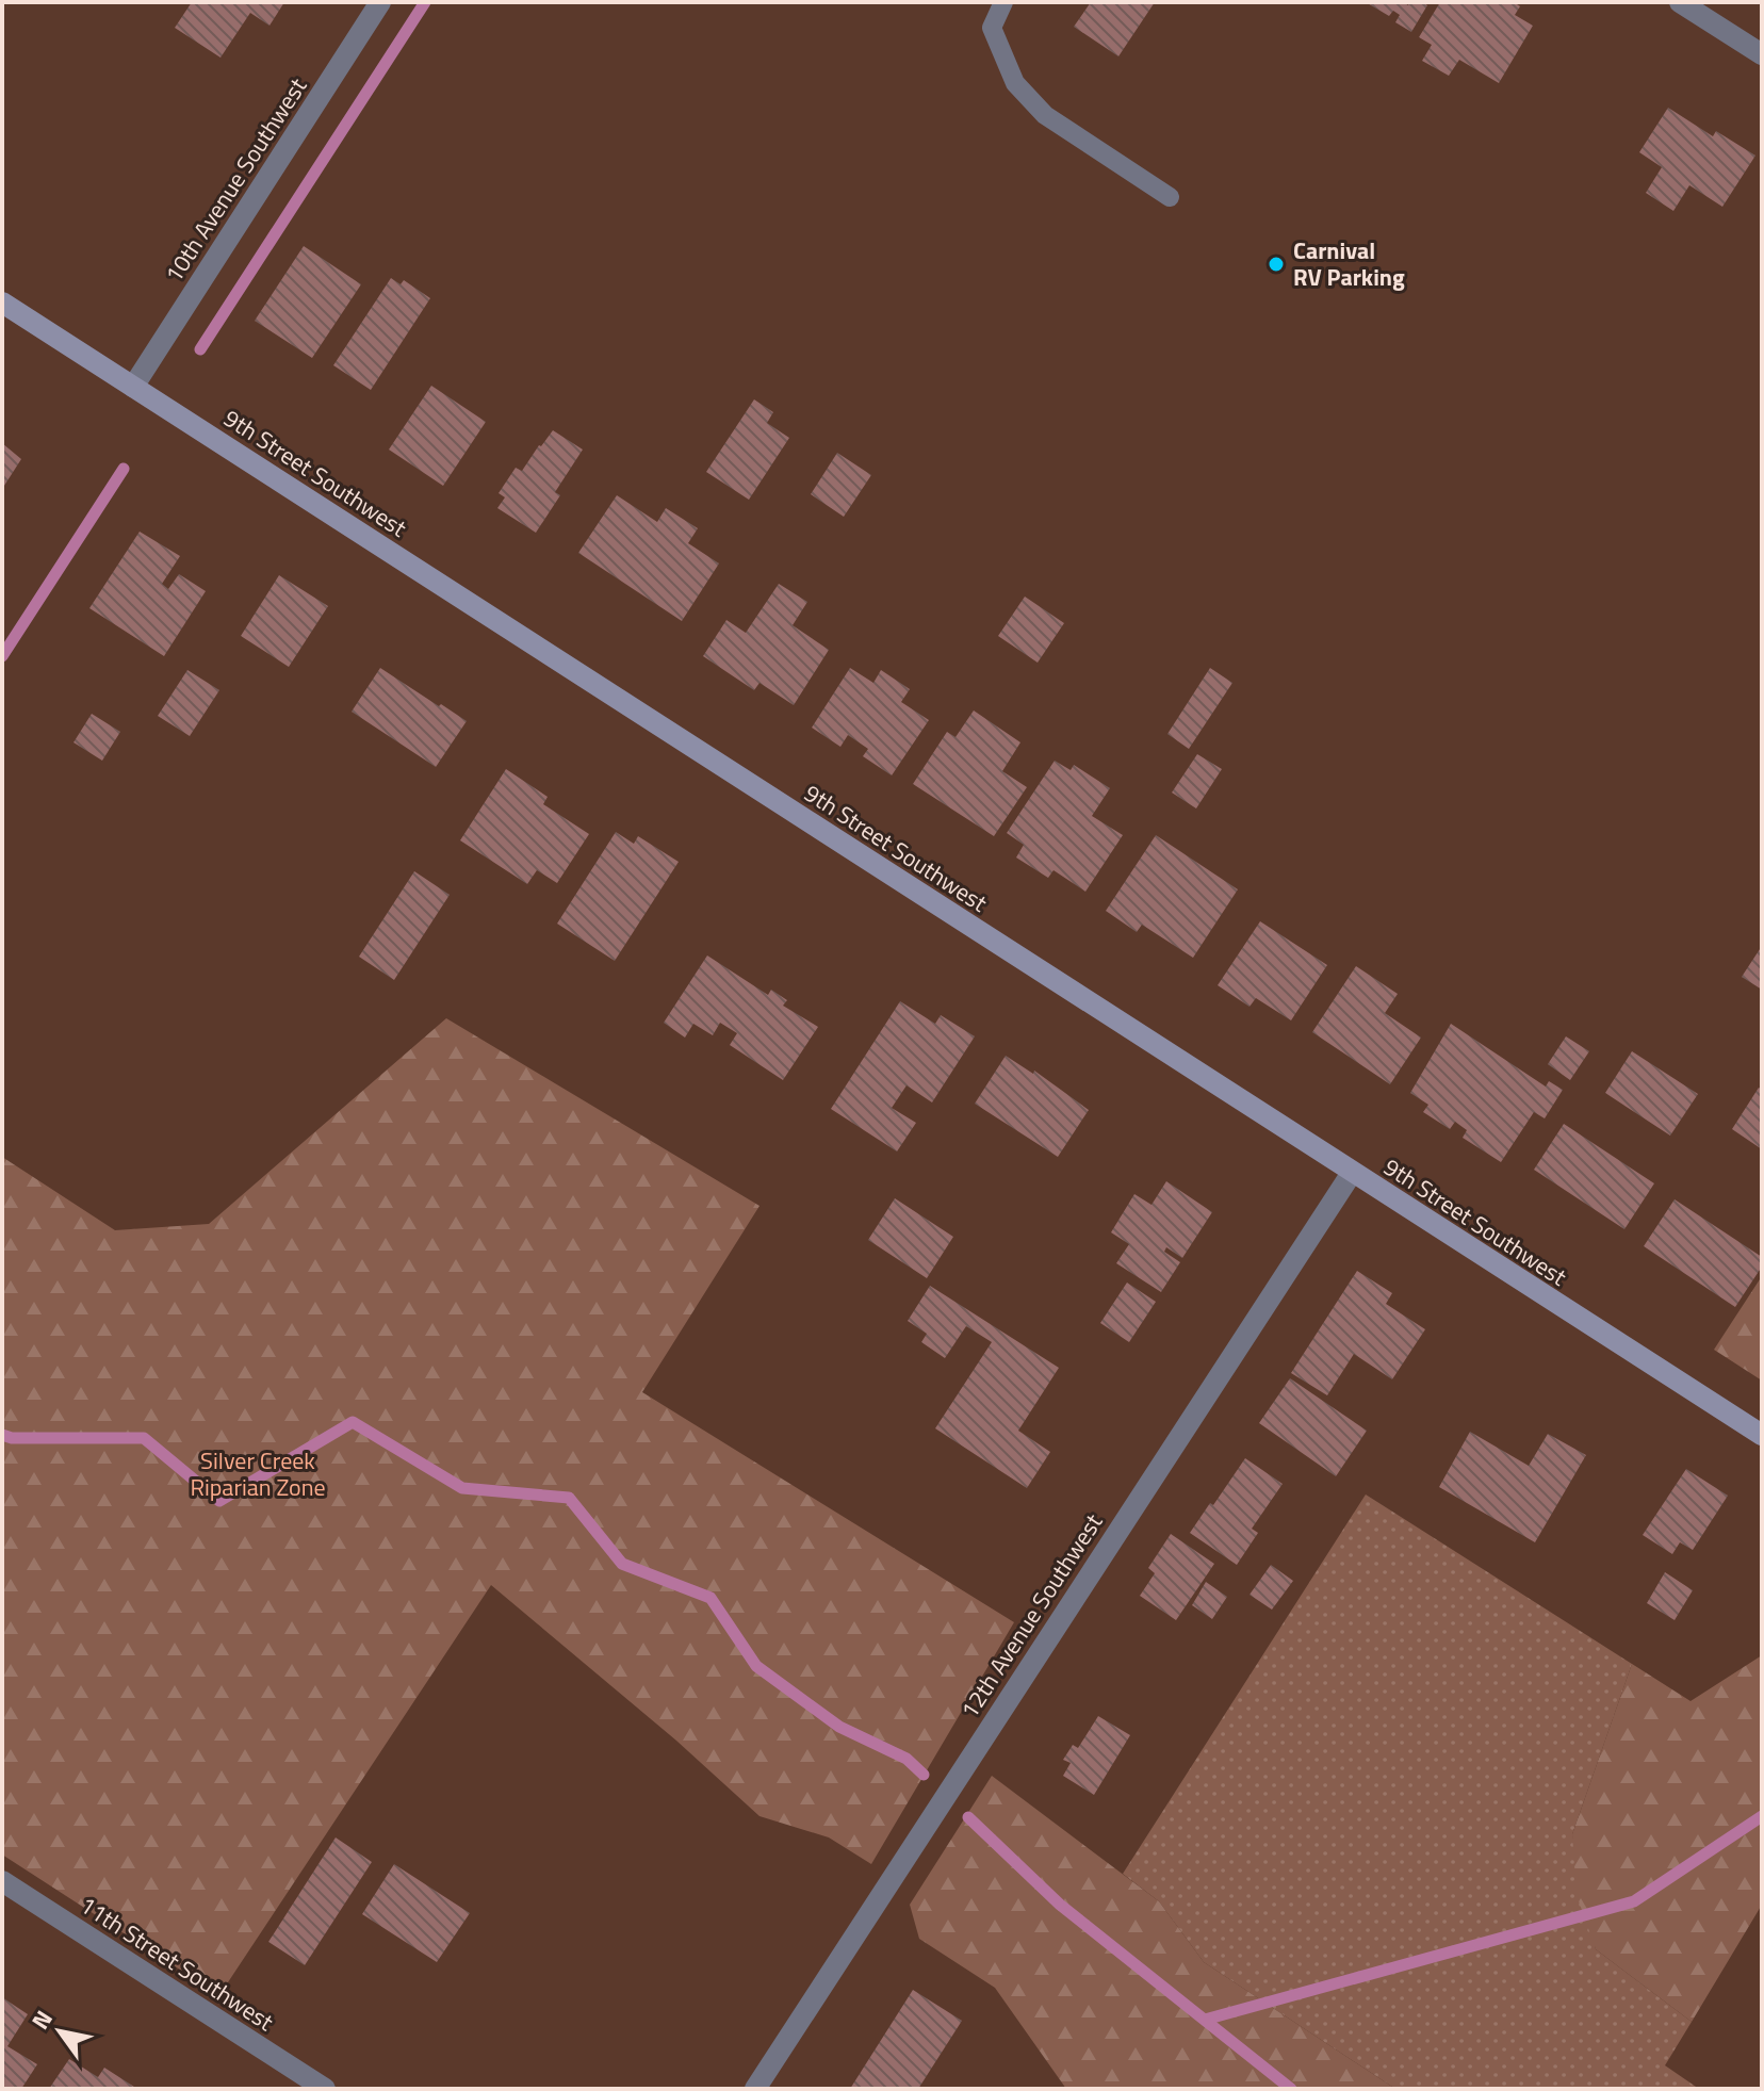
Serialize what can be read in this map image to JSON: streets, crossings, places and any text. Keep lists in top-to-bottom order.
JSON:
{
  "streets": {
    "street": [
      "10th Avenue Southwest",
      "9th Street Southwest",
      "12th Avenue Southwest",
      "11th Street Southwest"
    ]
  },
  "crossings": [
    ["10th Avenue Southwest", "9th Street Southwest"],
    ["9th Street Southwest", "12th Avenue Southwest"]
  ],
  "parks": ["Silver Creek Riparian Zone"],
  "places": ["Carnival RV Parking"],
  "north": "top left"
}
